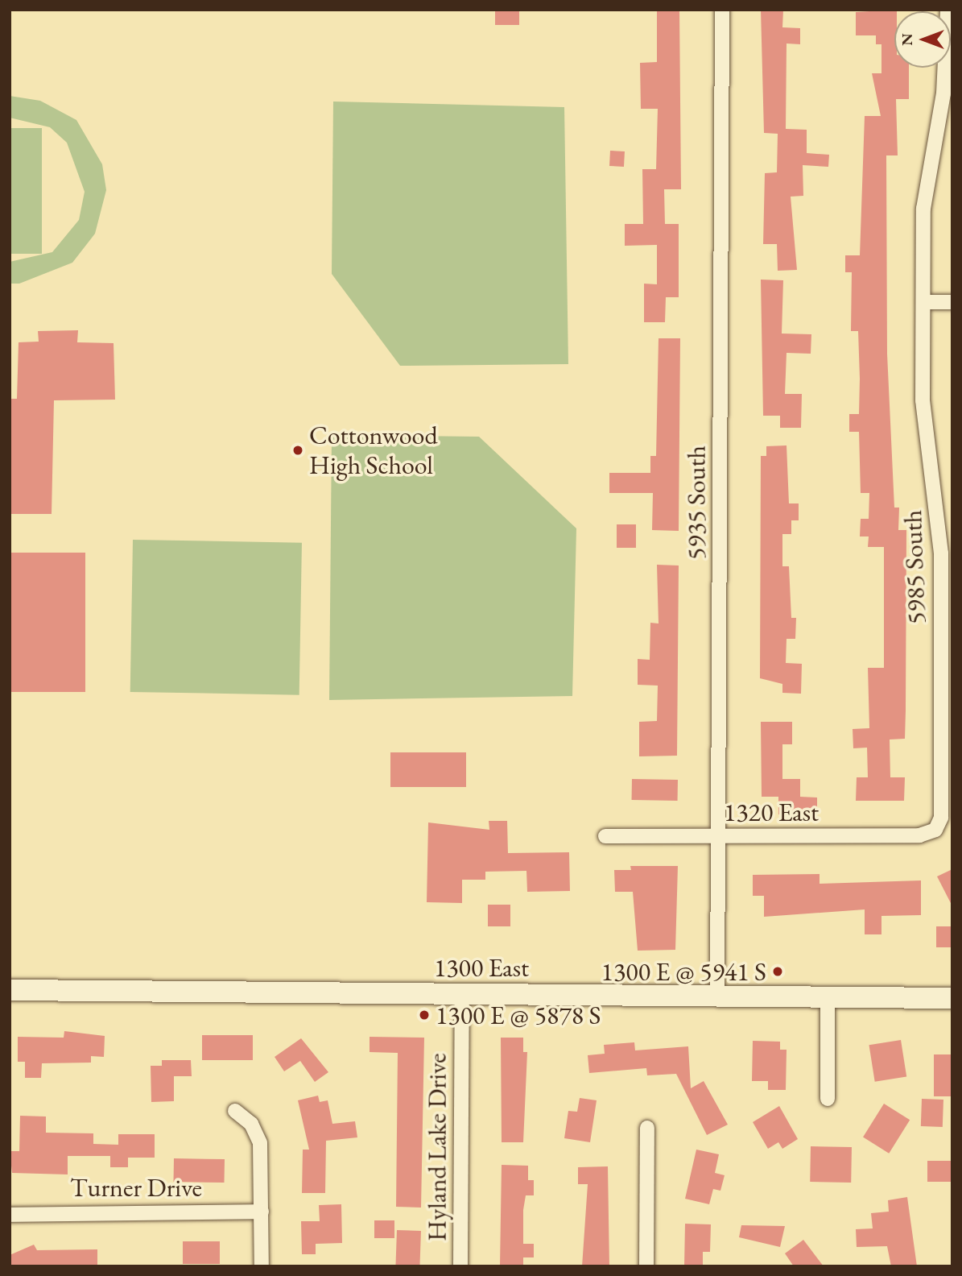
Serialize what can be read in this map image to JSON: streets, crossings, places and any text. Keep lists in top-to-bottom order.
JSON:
{
  "streets": {
    "main road": ["1300 East"],
    "street": [
      "5935 South",
      "5985 South",
      "1320 East",
      "Hyland Lake Drive",
      "Turner Drive"
    ]
  },
  "crossings": [
    ["5935 South", "1320 East"],
    ["5935 South", "1300 East"],
    ["5985 South", "1320 East"],
    ["1300 East", "Hyland Lake Drive"]
  ],
  "places": ["Cottonwood High School", "1300 E @ 5941 S", "1300 E @ 5878 S"],
  "north": "left"
}
